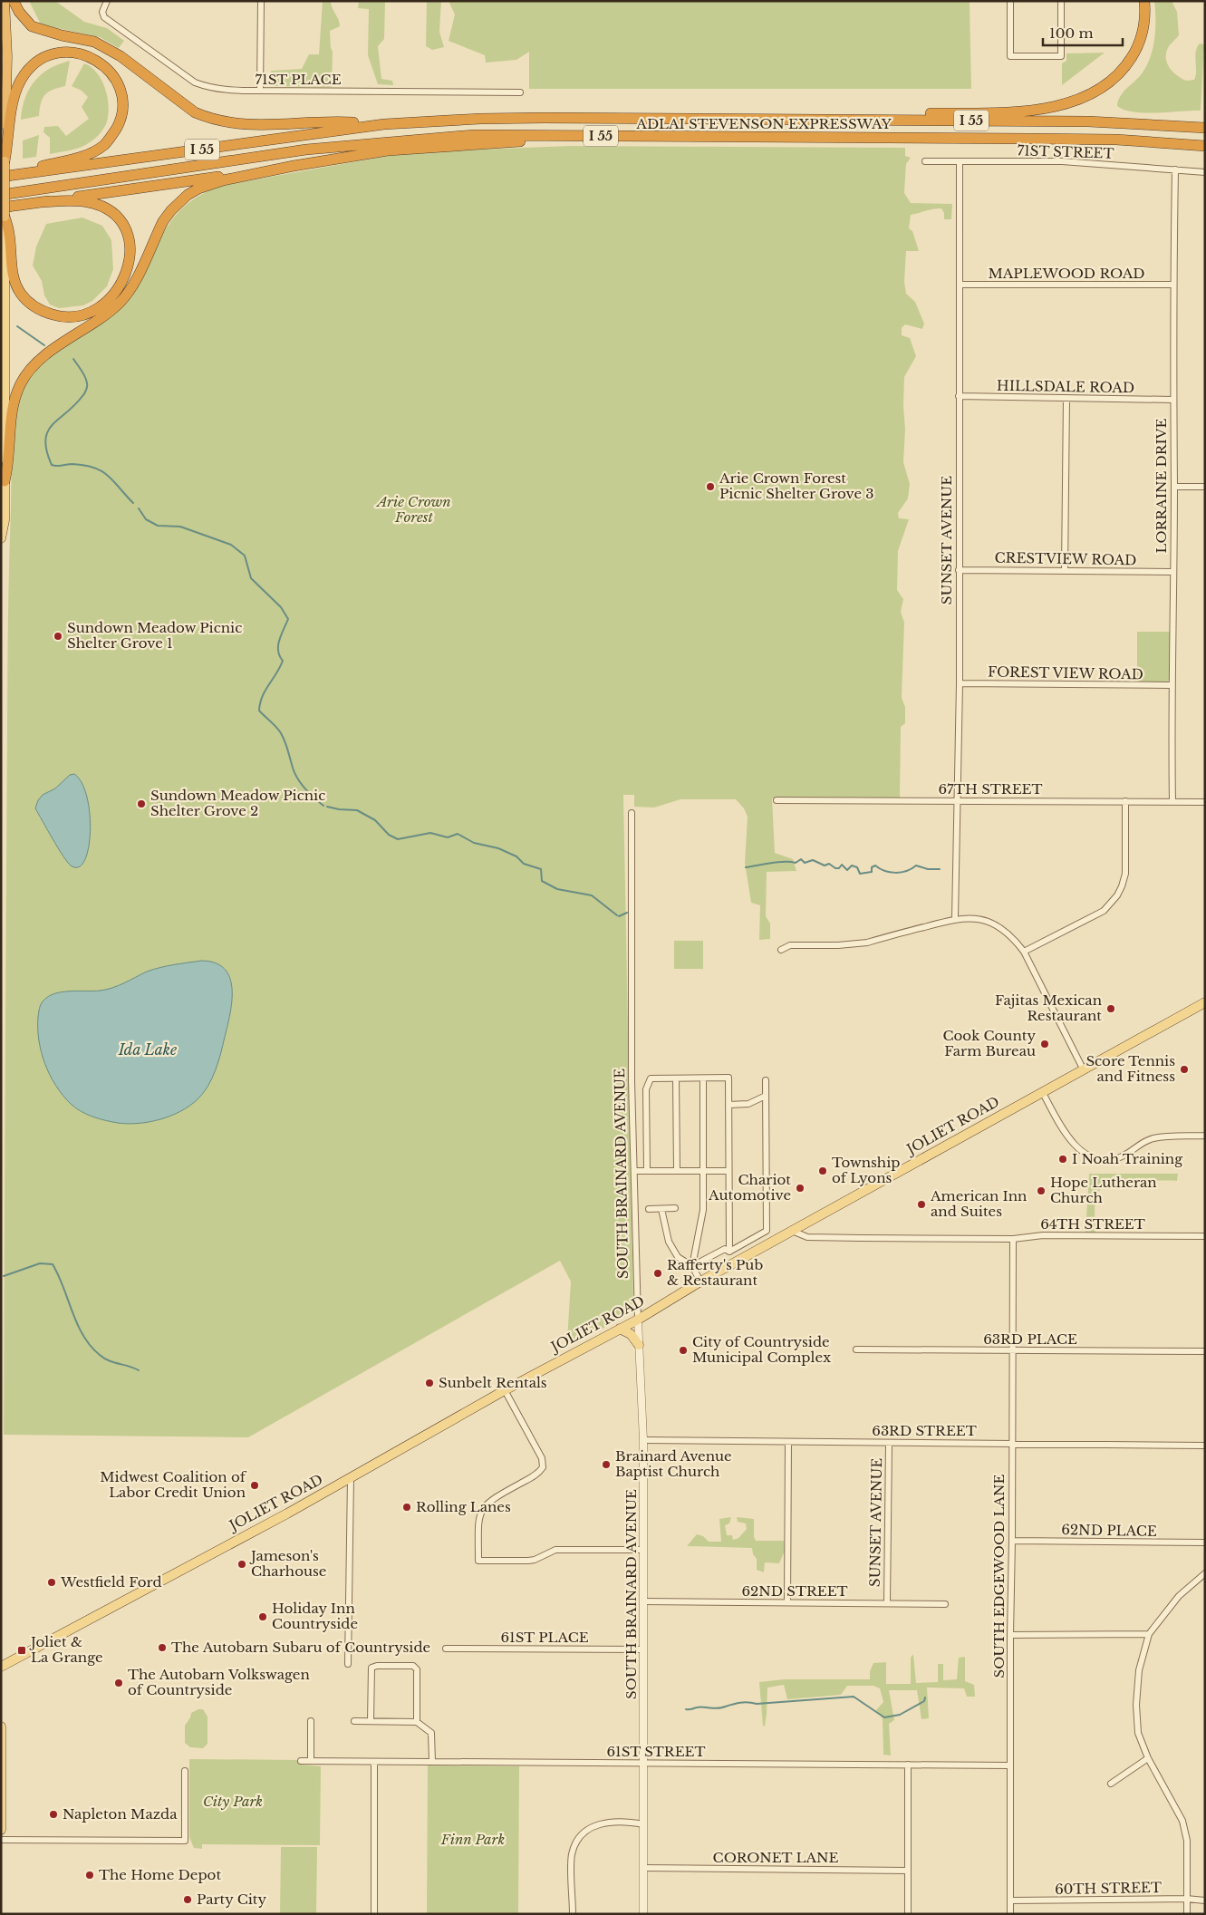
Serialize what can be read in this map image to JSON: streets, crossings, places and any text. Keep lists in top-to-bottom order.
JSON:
{
  "streets": {
    "highway": ["I 55", "ADLAI STEVENSON EXPRESSWAY"],
    "main road": ["JOLIET ROAD"],
    "street": [
      "71ST PLACE",
      "71ST STREET",
      "MAPLEWOOD ROAD",
      "HILLSDALE ROAD",
      "LORRAINE DRIVE",
      "SUNSET AVENUE",
      "CRESTVIEW ROAD",
      "FOREST VIEW ROAD",
      "67TH STREET",
      "SOUTH BRAINARD AVENUE",
      "64TH STREET",
      "63RD PLACE",
      "63RD STREET",
      "62ND PLACE",
      "SOUTH EDGEWOOD LANE",
      "62ND STREET",
      "61ST PLACE",
      "61ST STREET",
      "CORONET LANE",
      "60TH STREET"
    ]
  },
  "crossings": [
    ["71ST STREET", "LORRAINE DRIVE"],
    ["71ST STREET", "SUNSET AVENUE"],
    ["MAPLEWOOD ROAD", "LORRAINE DRIVE"],
    ["MAPLEWOOD ROAD", "SUNSET AVENUE"],
    ["HILLSDALE ROAD", "LORRAINE DRIVE"],
    ["HILLSDALE ROAD", "SUNSET AVENUE"],
    ["LORRAINE DRIVE", "CRESTVIEW ROAD"],
    ["LORRAINE DRIVE", "FOREST VIEW ROAD"],
    ["LORRAINE DRIVE", "67TH STREET"],
    ["SUNSET AVENUE", "CRESTVIEW ROAD"],
    ["SUNSET AVENUE", "FOREST VIEW ROAD"],
    ["SUNSET AVENUE", "67TH STREET"],
    ["SUNSET AVENUE", "63RD STREET"],
    ["SUNSET AVENUE", "62ND STREET"],
    ["JOLIET ROAD", "SOUTH BRAINARD AVENUE"],
    ["JOLIET ROAD", "64TH STREET"],
    ["SOUTH BRAINARD AVENUE", "63RD STREET"],
    ["SOUTH BRAINARD AVENUE", "62ND STREET"],
    ["SOUTH BRAINARD AVENUE", "61ST PLACE"],
    ["SOUTH BRAINARD AVENUE", "61ST STREET"],
    ["SOUTH BRAINARD AVENUE", "CORONET LANE"],
    ["64TH STREET", "SOUTH EDGEWOOD LANE"],
    ["63RD PLACE", "SOUTH EDGEWOOD LANE"],
    ["63RD STREET", "SOUTH EDGEWOOD LANE"],
    ["62ND PLACE", "SOUTH EDGEWOOD LANE"],
    ["SOUTH EDGEWOOD LANE", "61ST STREET"],
    ["SOUTH EDGEWOOD LANE", "60TH STREET"]
  ],
  "water": ["Ida Lake"],
  "parks": ["Arie Crown Forest", "City Park", "Finn Park"],
  "places": {
    "other": [
      "Arie Crown Forest Picnic Shelter Grove 3",
      "Sundown Meadow Picnic Shelter Grove 1",
      "Sundown Meadow Picnic Shelter Grove 2",
      "Fajitas Mexican Restaurant",
      "Cook County Farm Bureau",
      "Score Tennis and Fitness",
      "I Noah Training",
      "Township of Lyons",
      "Chariot Automotive",
      "Hope Lutheran Church",
      "American Inn and Suites",
      "Rafferty's Pub & Restaurant",
      "City of Countryside Municipal Complex",
      "Sunbelt Rentals",
      "Brainard Avenue Baptist Church",
      "Midwest Coalition of Labor Credit Union",
      "Rolling Lanes",
      "Jameson's Charhouse",
      "Westfield Ford",
      "Holiday Inn Countryside",
      "The Autobarn Subaru of Countryside",
      "The Autobarn Volkswagen of Countryside",
      "Napleton Mazda",
      "The Home Depot",
      "Party City"
    ],
    "transit": ["Joliet & La Grange"]
  },
  "scale_bar": "100 m"
}
